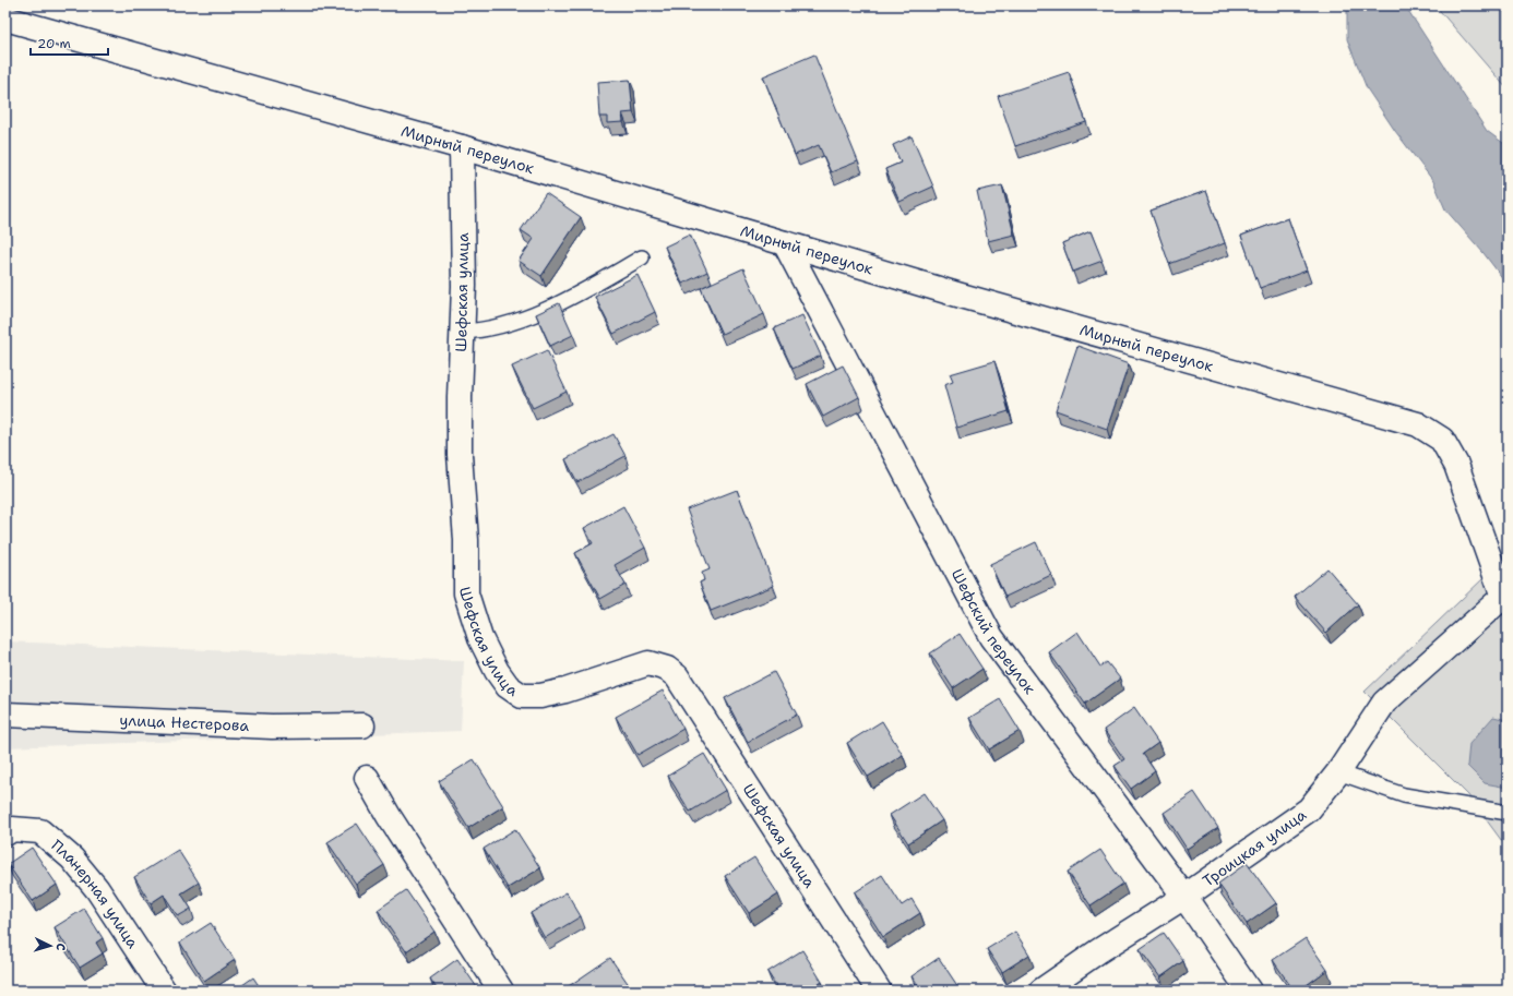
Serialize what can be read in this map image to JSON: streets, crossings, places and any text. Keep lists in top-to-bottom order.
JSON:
{
  "streets": {
    "street": [
      "Мирный переулок",
      "Шефская улица",
      "Шефский переулок",
      "улица Нестерова",
      "Троицкая улица",
      "Планерная улица"
    ]
  },
  "crossings": [
    ["Мирный переулок", "Шефская улица"],
    ["Мирный переулок", "Шефский переулок"],
    ["Мирный переулок", "Троицкая улица"],
    ["Шефский переулок", "Троицкая улица"]
  ],
  "scale_bar": "20 m",
  "north": "right"
}
